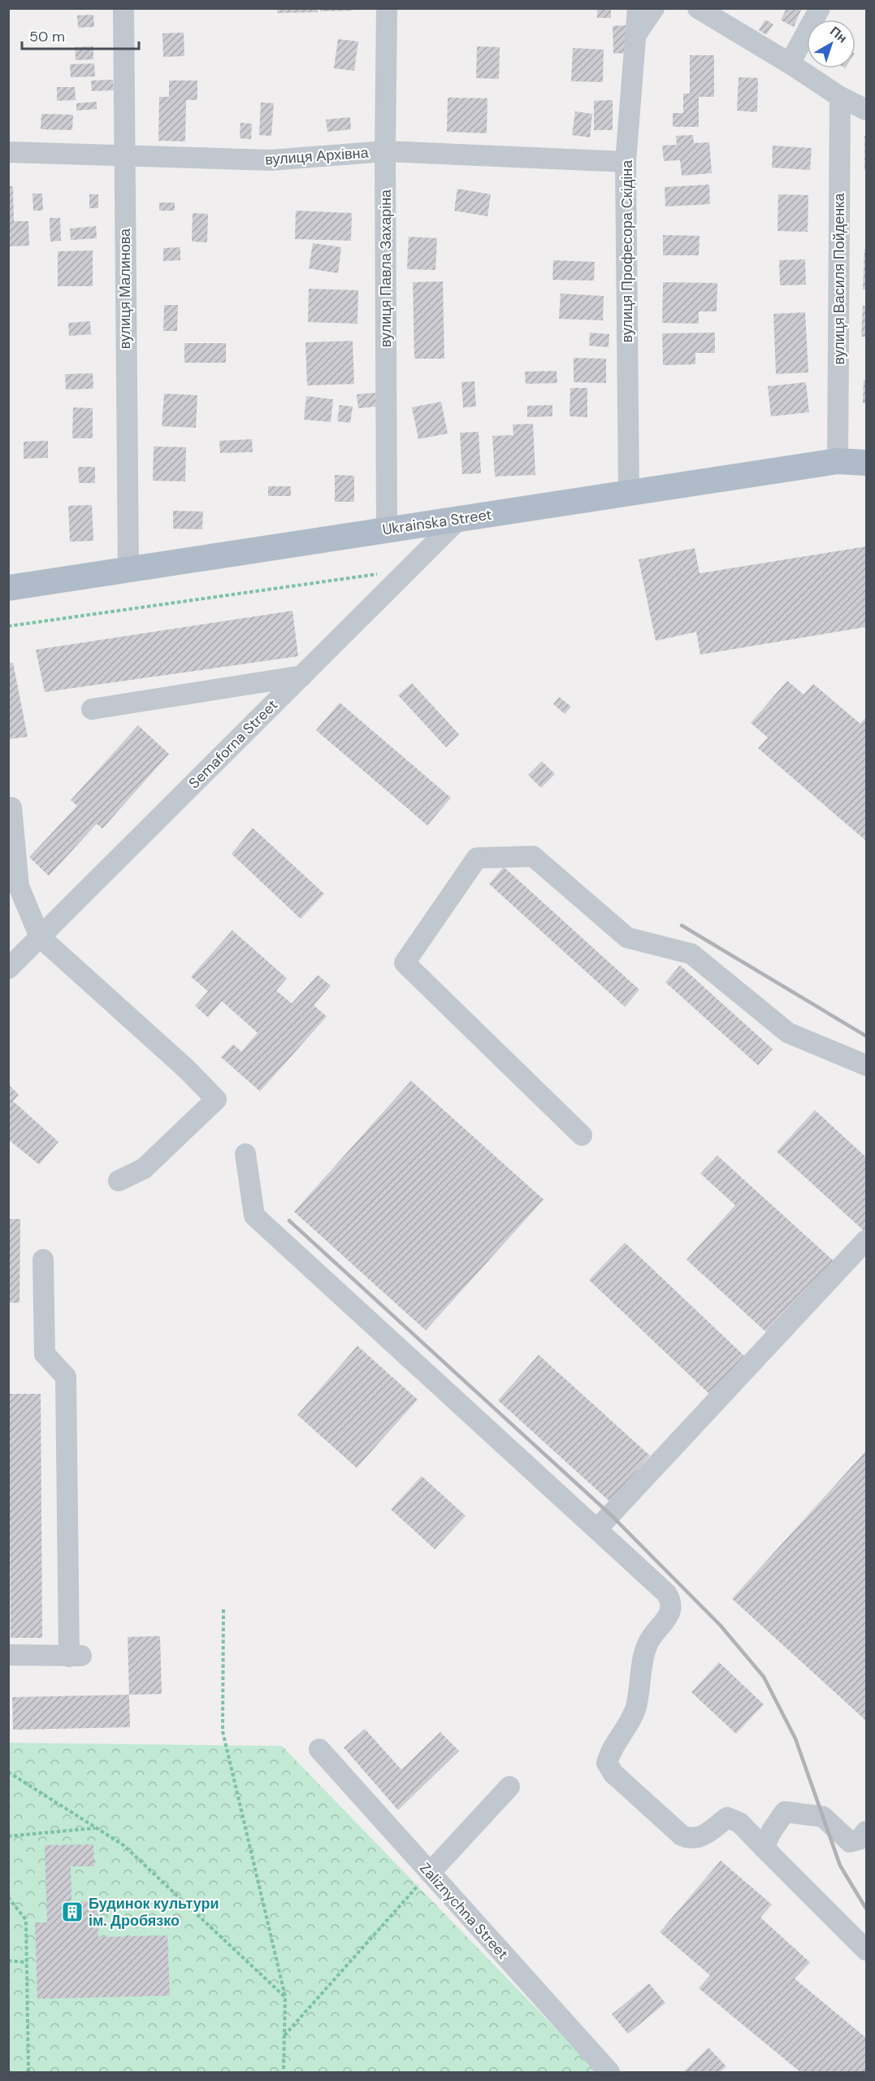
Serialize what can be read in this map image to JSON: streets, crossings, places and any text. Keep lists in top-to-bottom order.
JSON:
{
  "streets": {
    "main road": ["Ukrainska Street"],
    "street": [
      "вулиця Архівна",
      "вулиця Професора Скідіна",
      "вулиця Павла Захаріна",
      "вулиця Василя Пойденка",
      "вулиця Малинова",
      "Semaforna Street",
      "Zaliznychna Street"
    ]
  },
  "crossings": [
    ["вулиця Архівна", "вулиця Професора Скідіна"],
    ["вулиця Архівна", "вулиця Павла Захаріна"],
    ["вулиця Архівна", "вулиця Малинова"],
    ["вулиця Професора Скідіна", "Ukrainska Street"],
    ["вулиця Павла Захаріна", "Ukrainska Street"],
    ["вулиця Василя Пойденка", "Ukrainska Street"],
    ["вулиця Малинова", "Ukrainska Street"],
    ["Ukrainska Street", "Semaforna Street"]
  ],
  "places": {
    "building": ["Будинок культури ім. Дробязко"]
  },
  "scale_bar": "50 m",
  "north": "top right"
}
